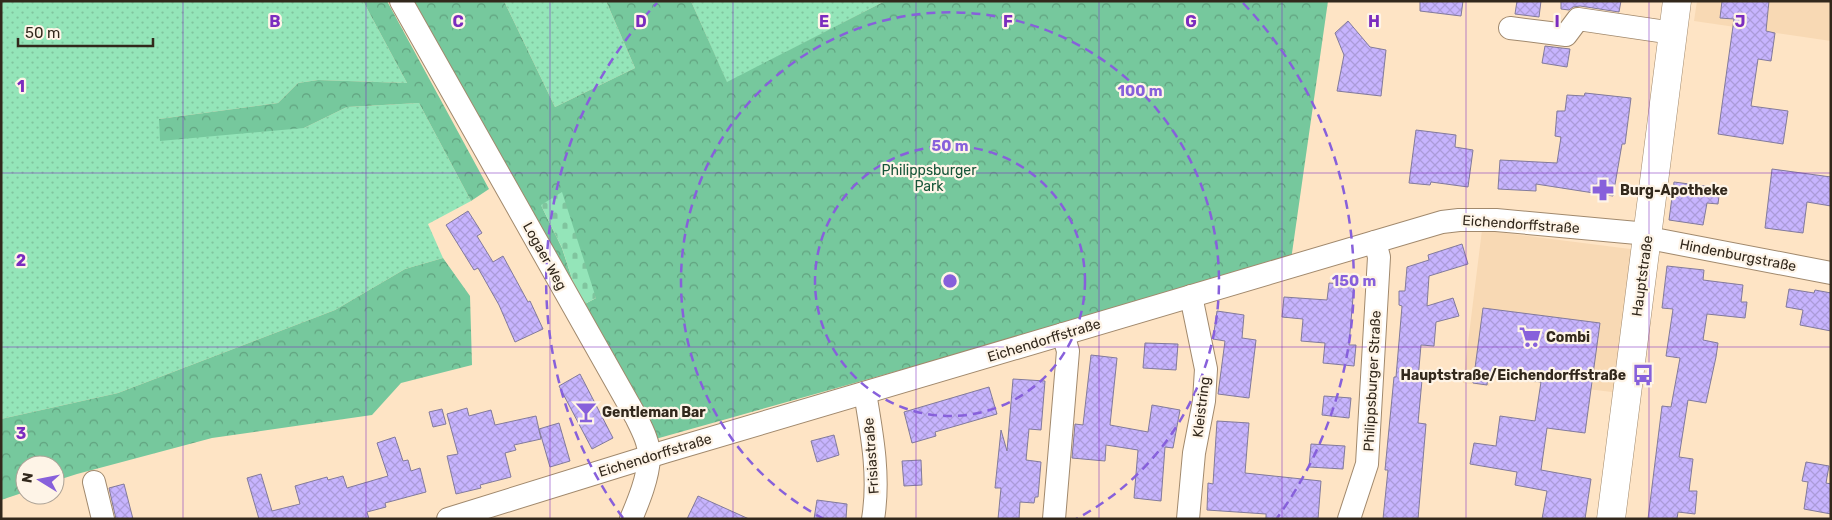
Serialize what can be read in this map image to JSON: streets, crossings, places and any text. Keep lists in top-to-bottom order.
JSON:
{
  "streets": {
    "main road": ["Hauptstraße"],
    "street": [
      "Eichendorffstraße",
      "Hindenburgstraße",
      "Logaer Weg",
      "Philippsburger Straße",
      "Kleistring",
      "Frisiastraße"
    ]
  },
  "crossings": [
    ["Eichendorffstraße", "Hindenburgstraße"],
    ["Eichendorffstraße", "Logaer Weg"],
    ["Eichendorffstraße", "Hauptstraße"],
    ["Eichendorffstraße", "Philippsburger Straße"],
    ["Eichendorffstraße", "Kleistring"],
    ["Eichendorffstraße", "Frisiastraße"],
    ["Hindenburgstraße", "Hauptstraße"]
  ],
  "parks": ["Philippsburger Park"],
  "places": {
    "pharmacy": ["Burg-Apotheke"],
    "supermarket": ["Combi"],
    "bus stop": ["Hauptstraße/Eichendorffstraße"],
    "bar": ["Gentleman Bar"]
  },
  "scale_bar": "50 m",
  "north": "left",
  "grid": {
    "columns": [
      "B",
      "C",
      "D",
      "E",
      "F",
      "G",
      "H",
      "I",
      "J"
    ],
    "rows": ["1", "2", "3"]
  },
  "rings": ["100 m", "50 m", "150 m"]
}
